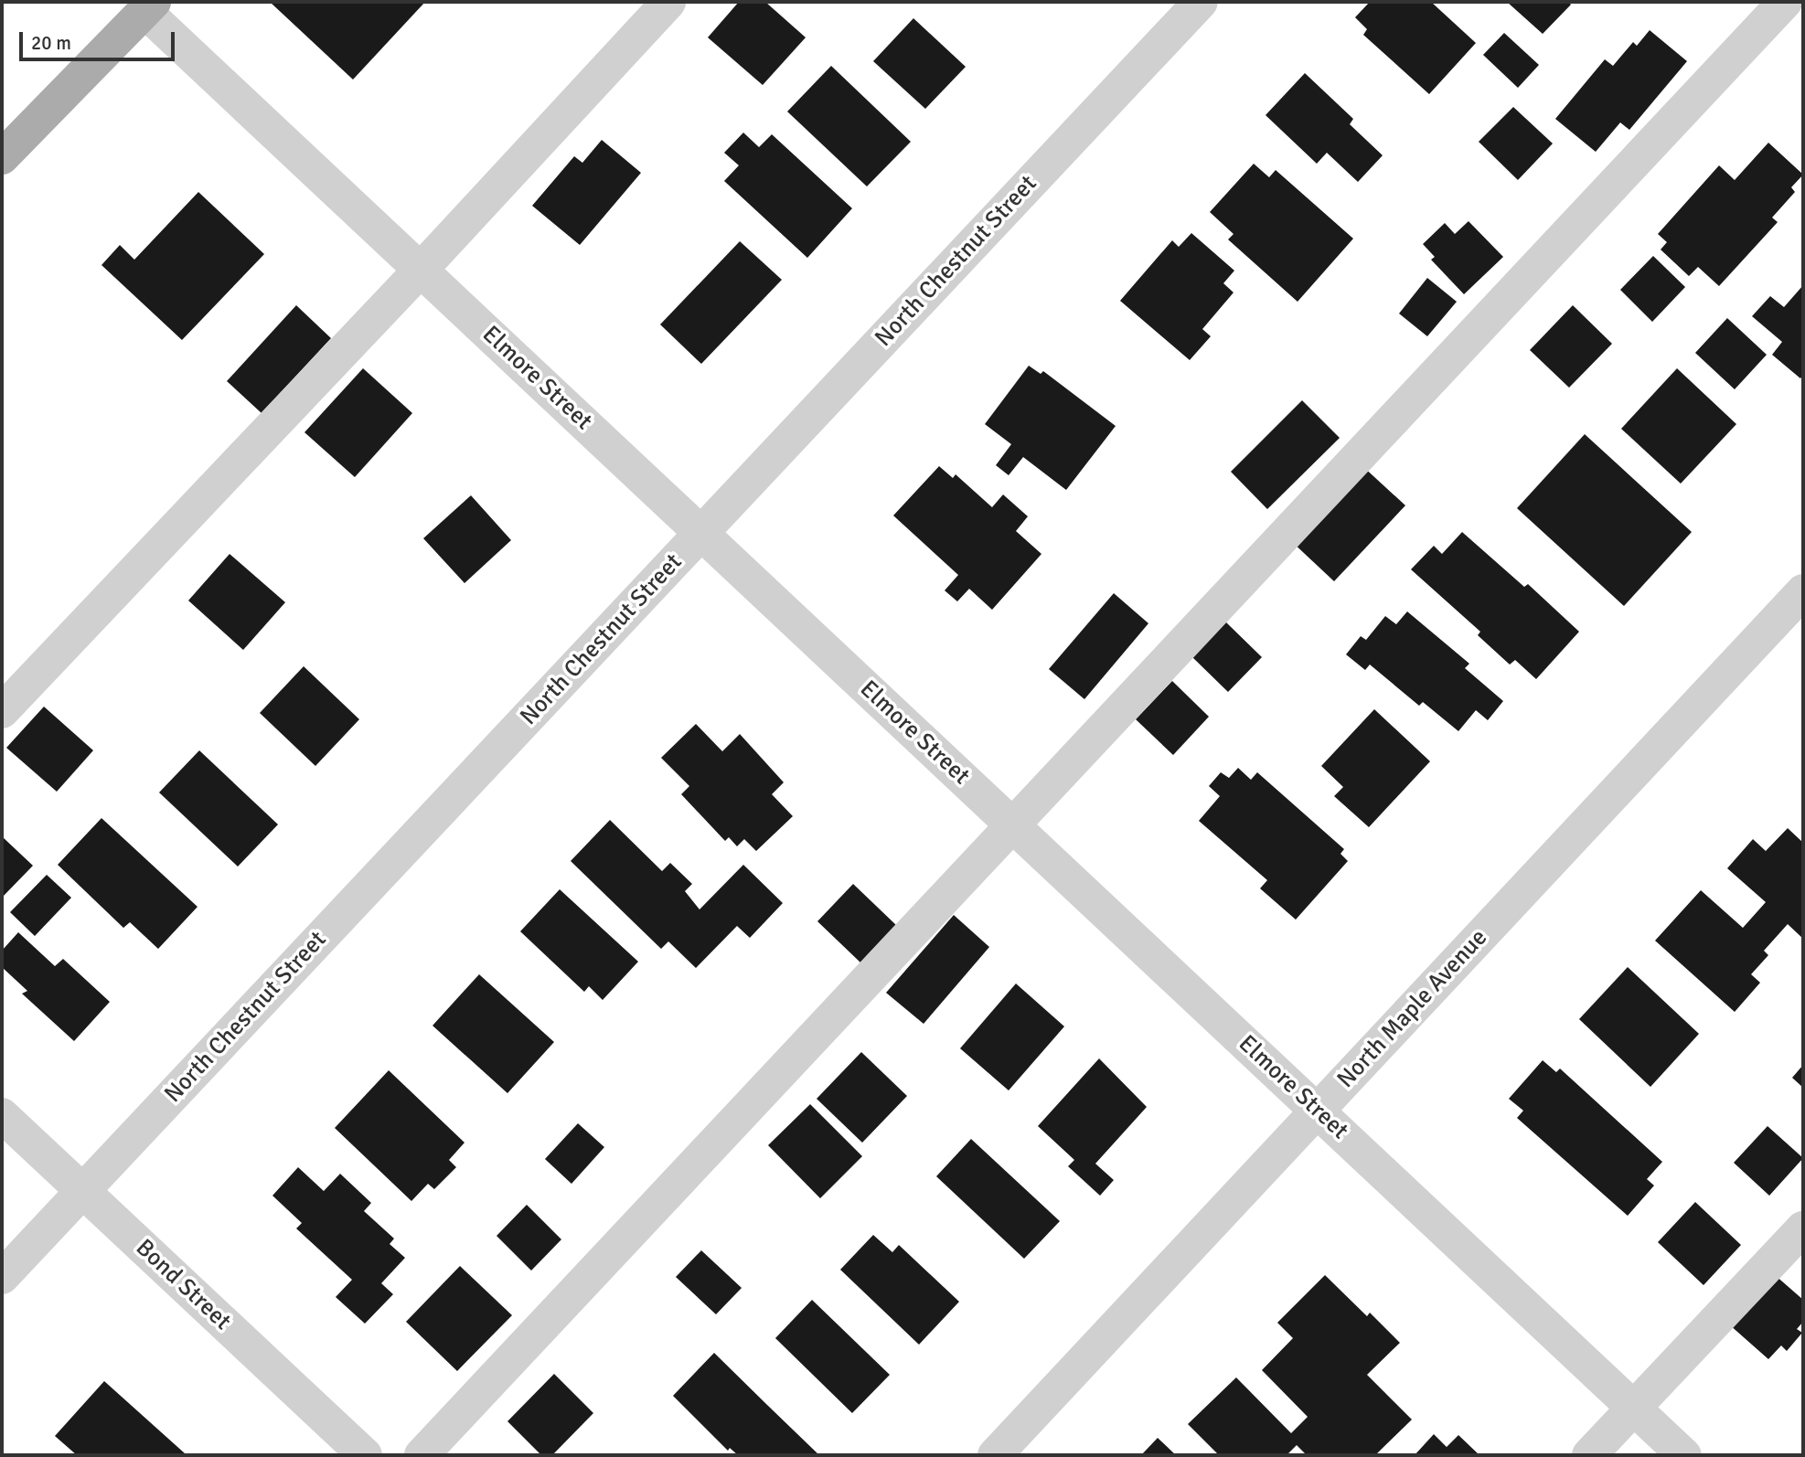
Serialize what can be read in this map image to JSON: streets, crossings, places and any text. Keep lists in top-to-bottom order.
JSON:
{
  "streets": {
    "street": [
      "North Chestnut Street",
      "Elmore Street",
      "North Maple Avenue",
      "Bond Street"
    ]
  },
  "crossings": [
    ["North Chestnut Street", "Elmore Street"],
    ["North Chestnut Street", "Bond Street"],
    ["Elmore Street", "North Maple Avenue"]
  ],
  "scale_bar": "20 m"
}
